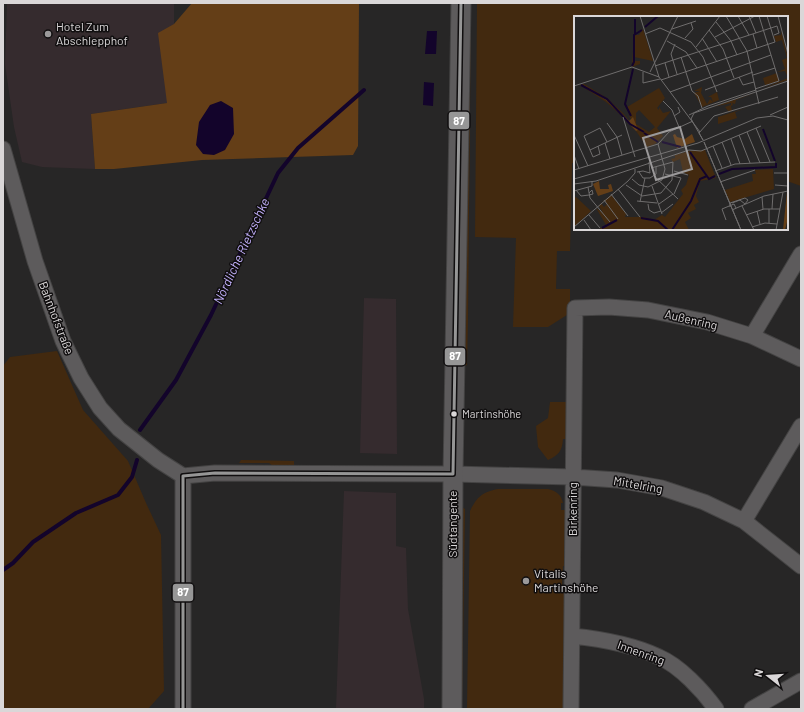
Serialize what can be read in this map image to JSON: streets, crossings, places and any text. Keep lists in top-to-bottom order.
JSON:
{
  "streets": {
    "street": [
      "Bahnhofstraße",
      "Außenring",
      "Mittelring",
      "Birkenring",
      "Südtangente",
      "Innenring"
    ]
  },
  "crossings": [
    ["Bahnhofstraße", "Mittelring"],
    ["Außenring", "Birkenring"],
    ["Mittelring", "Birkenring"],
    ["Mittelring", "Südtangente"],
    ["Birkenring", "Innenring"]
  ],
  "water": ["Nördliche Rietzschke"],
  "places": ["Hotel Zum Abschlepphof", "Martinshöhe", "Vitalis Martinshöhe"],
  "lines": ["transit line 87"],
  "north": "left"
}
